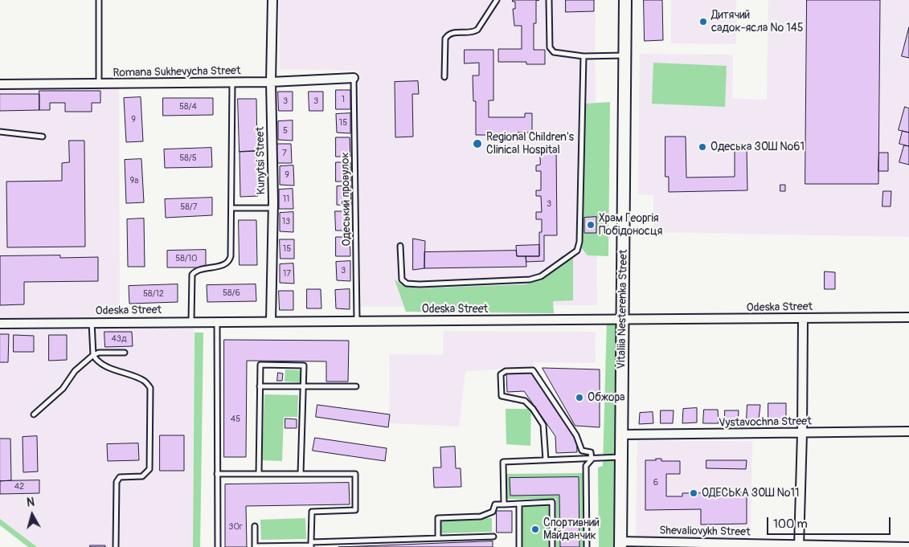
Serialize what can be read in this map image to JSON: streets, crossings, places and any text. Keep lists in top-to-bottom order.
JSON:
{
  "streets": {
    "main road": ["Vitaliia Nesterenka Street"],
    "street": [
      "Romana Sukhevycha Street",
      "Kunytsi Street",
      "Odeska Street",
      "Vystavochna Street",
      "Shevaliovykh Street"
    ],
    "lane": ["Одеський провулок"]
  },
  "crossings": [
    ["Romana Sukhevycha Street", "Kunytsi Street"],
    ["Romana Sukhevycha Street", "Одеський провулок"],
    ["Kunytsi Street", "Odeska Street"],
    ["Одеський провулок", "Odeska Street"],
    ["Odeska Street", "Vitaliia Nesterenka Street"],
    ["Vitaliia Nesterenka Street", "Vystavochna Street"],
    ["Vitaliia Nesterenka Street", "Shevaliovykh Street"]
  ],
  "places": [
    "Дитячий садок-ясла № 145",
    "Regional Children's Clinical Hospital",
    "Одеська ЗОШ №61",
    "Храм Георгія Побідоносця",
    "Обжора",
    "ОДЕСЬКА ЗОШ №11",
    "Спортивний Майданчик"
  ],
  "house_numbers": [
    "1",
    "3",
    "3",
    "58/4",
    "9",
    "15",
    "5",
    "7",
    "58/5",
    "9",
    "9а",
    "11",
    "3",
    "58/7",
    "13",
    "15",
    "58/10",
    "3",
    "17",
    "58/6",
    "58/12",
    "43д",
    "45",
    "6",
    "42",
    "30г"
  ],
  "scale_bar": "100 m",
  "north": "top"
}
